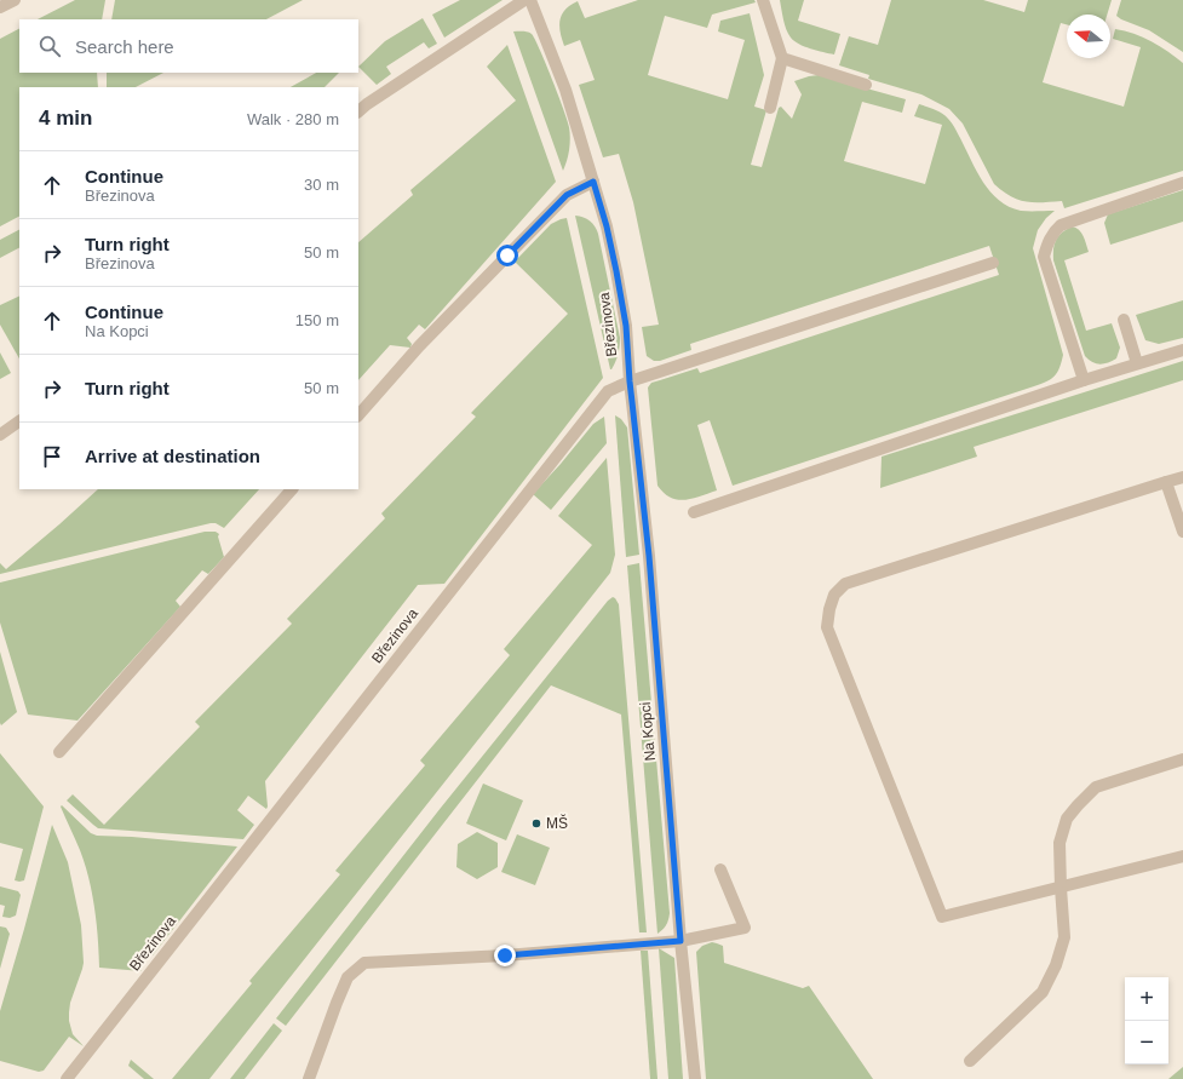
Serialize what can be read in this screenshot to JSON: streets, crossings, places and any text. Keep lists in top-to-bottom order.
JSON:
{
  "streets": {
    "street": ["Březinova", "Na Kopci"]
  },
  "crossings": [
    ["Březinova", "Na Kopci"]
  ],
  "places": ["MŠ"],
  "north": "left",
  "page": {
    "search": "Search here",
    "heading": ["4 min", "Walk · 280 m"],
    "list": [
      ["Continue", "Březinova", "30 m"],
      ["Turn right", "Březinova", "50 m"],
      ["Continue", "Na Kopci", "150 m"],
      ["Turn right", "50 m"],
      "Arrive at destination"
    ],
    "map_buttons": ["+", "−"]
  }
}
